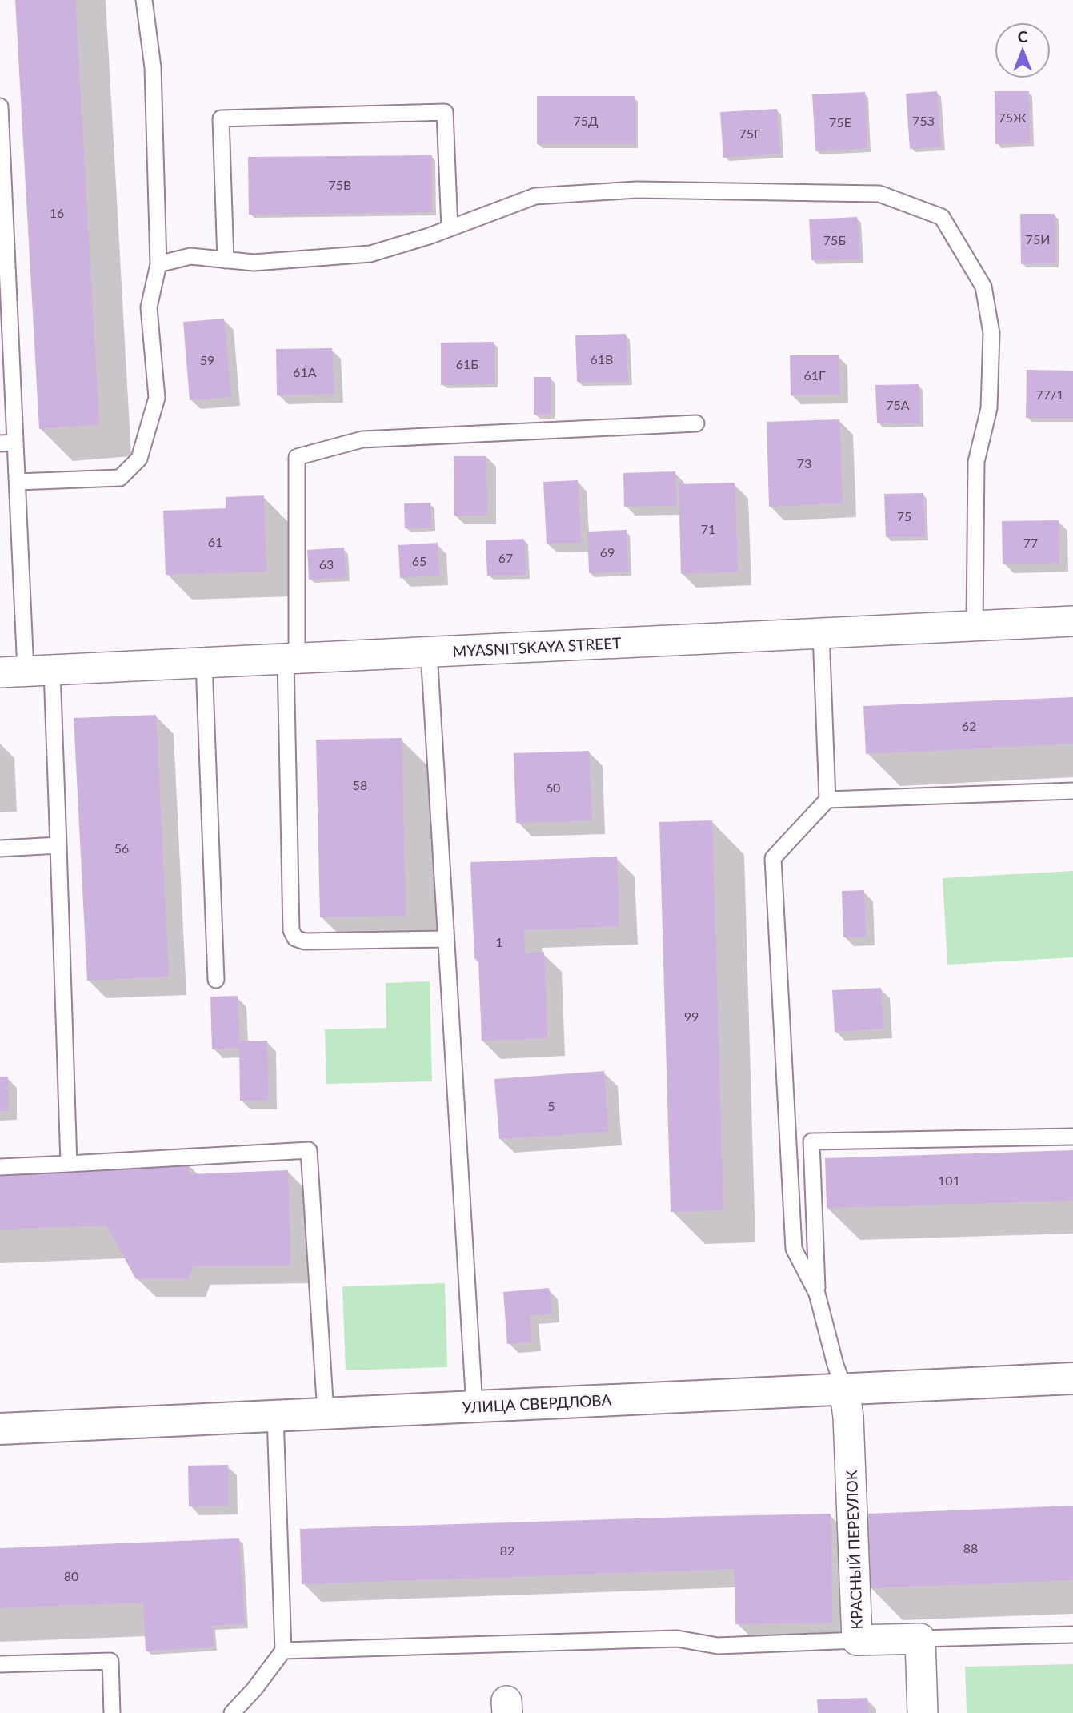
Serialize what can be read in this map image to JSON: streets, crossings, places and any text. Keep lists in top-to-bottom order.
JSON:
{
  "streets": {
    "street": ["MYASNITSKAYA STREET", "УЛИЦА СВЕРДЛОВА", "КРАСНЫЙ ПЕРЕУЛОК"]
  },
  "crossings": [
    ["УЛИЦА СВЕРДЛОВА", "КРАСНЫЙ ПЕРЕУЛОК"]
  ],
  "house_numbers": [
    "75Ж",
    "75Д",
    "75З",
    "75Е",
    "75Г",
    "75В",
    "16",
    "75И",
    "75Б",
    "61В",
    "59",
    "61Б",
    "61А",
    "61Г",
    "77/1",
    "75А",
    "73",
    "75",
    "71",
    "61",
    "77",
    "69",
    "67",
    "65",
    "63",
    "62",
    "58",
    "60",
    "56",
    "1",
    "99",
    "5",
    "101",
    "88",
    "82",
    "80"
  ],
  "north": "top"
}
